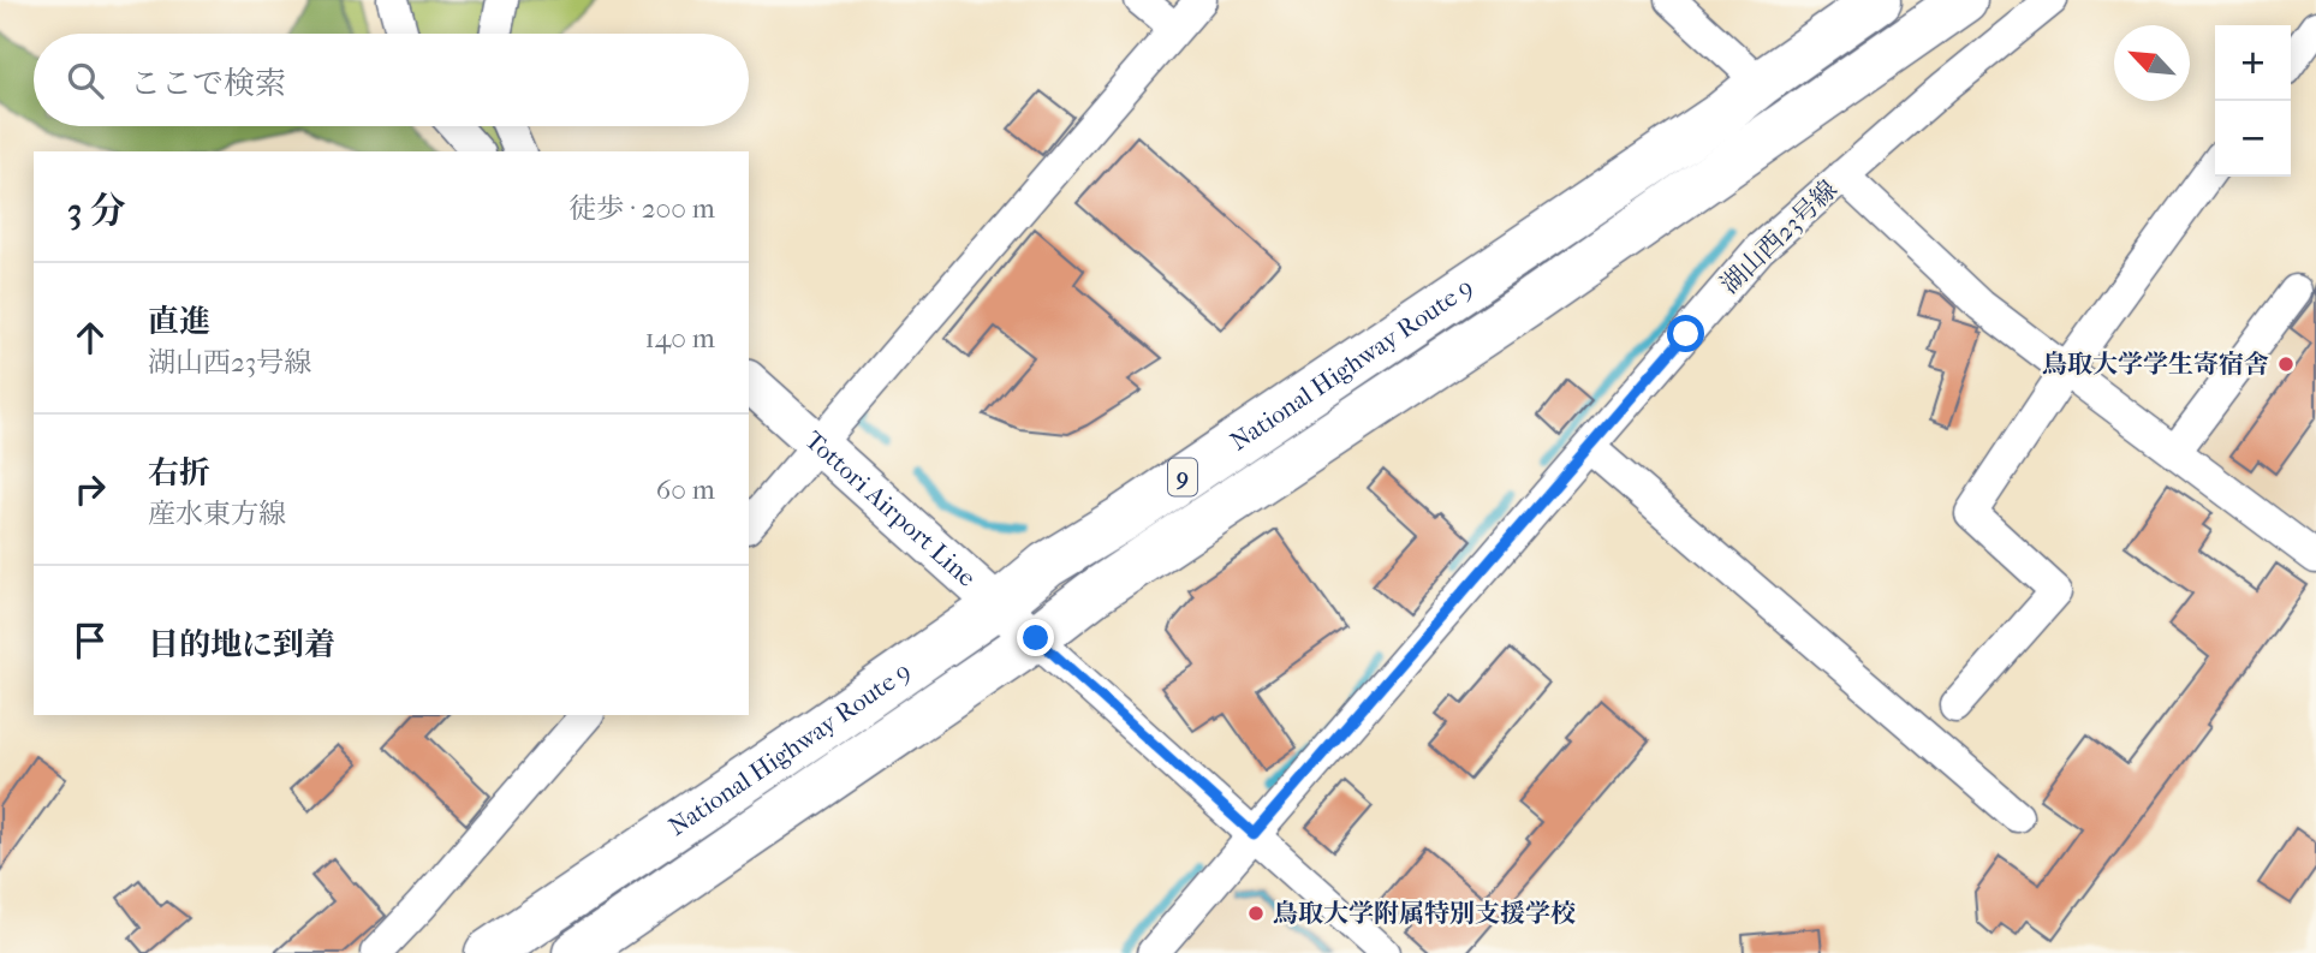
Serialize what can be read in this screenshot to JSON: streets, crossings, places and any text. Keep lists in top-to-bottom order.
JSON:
{
  "streets": {
    "highway": ["National Highway Route 9", "9"],
    "main road": ["Tottori Airport Line"],
    "street": ["湖山西23号線"]
  },
  "crossings": [
    ["National Highway Route 9", "Tottori Airport Line"]
  ],
  "places": ["鳥取大学学生寄宿舎", "鳥取大学附属特別支援学校"],
  "north": "top left",
  "page": {
    "map_buttons": ["+", "−"],
    "search": "ここで検索",
    "heading": ["3 分", "徒歩 · 200 m"],
    "list": [
      ["直進", "湖山西23号線", "140 m"],
      ["右折", "産水東方線", "60 m"],
      "目的地に到着"
    ]
  }
}
